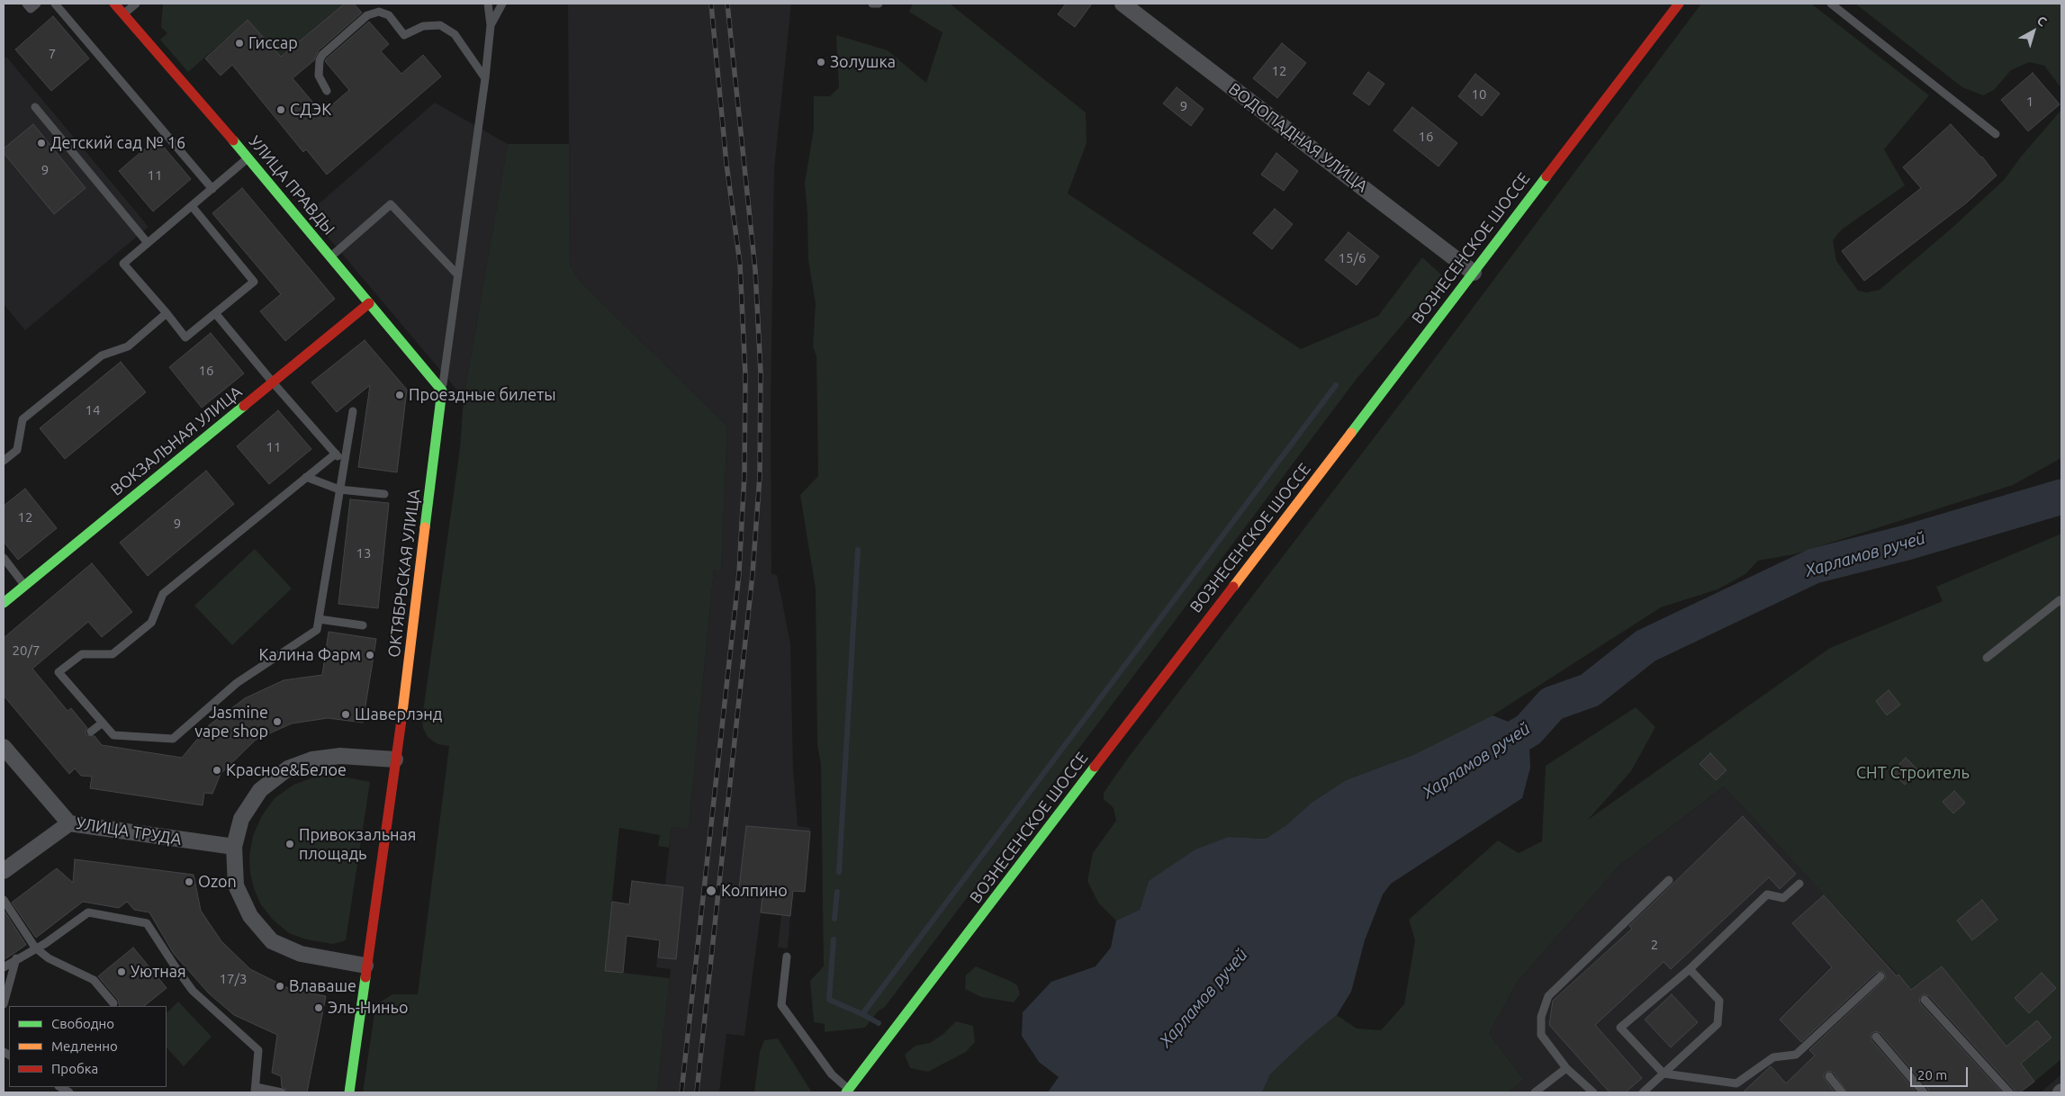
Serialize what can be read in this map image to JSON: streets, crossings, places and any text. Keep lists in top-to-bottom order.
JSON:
{
  "streets": {
    "street": [
      "ВОДОПАДНАЯ УЛИЦА",
      "УЛИЦА ПРАВДЫ",
      "ВОЗНЕСЕНСКОЕ ШОССЕ",
      "ВОКЗАЛЬНАЯ УЛИЦА",
      "ОКТЯБРЬСКАЯ УЛИЦА",
      "УЛИЦА ТРУДА"
    ]
  },
  "crossings": [
    ["ВОДОПАДНАЯ УЛИЦА", "ВОЗНЕСЕНСКОЕ ШОССЕ"],
    ["УЛИЦА ПРАВДЫ", "ВОКЗАЛЬНАЯ УЛИЦА"],
    ["УЛИЦА ПРАВДЫ", "ОКТЯБРЬСКАЯ УЛИЦА"]
  ],
  "water": ["Харламов ручей"],
  "parks": ["СНТ Строитель"],
  "places": [
    "Гиссар",
    "Золушка",
    "СДЭК",
    "Детский сад № 16",
    "Проездные билеты",
    "Калина Фарм",
    "Шаверлэнд",
    "Jasmine vape shop",
    "Красное&Белое",
    "Привокзальная площадь",
    "Ozon",
    "Колпино",
    "Уютная",
    "Влаваше",
    "Эль-Ниньо"
  ],
  "house_numbers": [
    "7",
    "12",
    "10",
    "1",
    "9",
    "16",
    "9",
    "11",
    "15/6",
    "16",
    "14",
    "11",
    "12",
    "9",
    "13",
    "20/7",
    "2",
    "17/3"
  ],
  "legend": ["Свободно", "Медленно", "Пробка"],
  "scale_bar": "20 m",
  "north": "top right"
}
